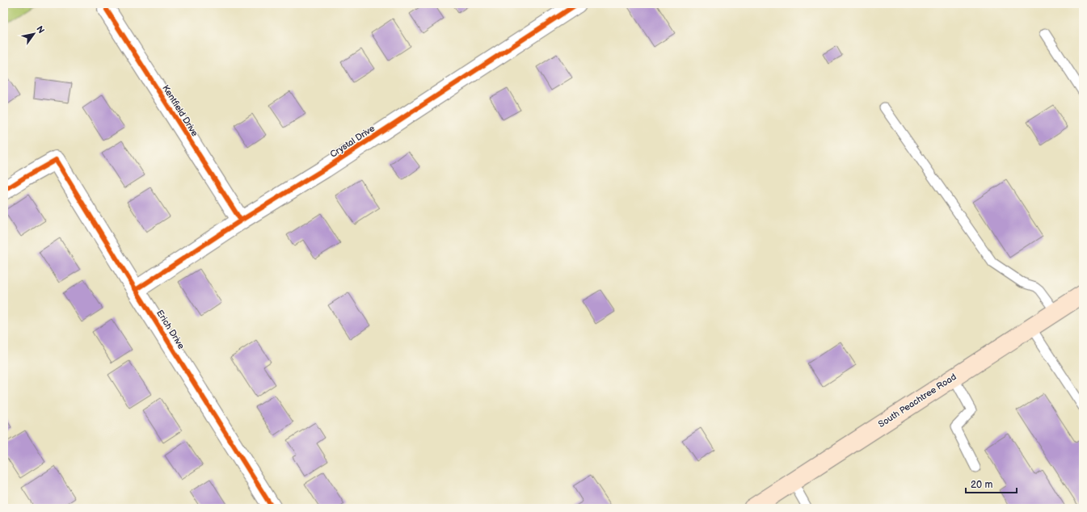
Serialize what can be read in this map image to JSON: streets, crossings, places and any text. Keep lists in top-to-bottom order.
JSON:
{
  "streets": {
    "main road": ["South Peachtree Road"],
    "street": ["Kentfield Drive", "Crystal Drive", "Erich Drive"]
  },
  "crossings": [
    ["Kentfield Drive", "Crystal Drive"],
    ["Crystal Drive", "Erich Drive"]
  ],
  "scale_bar": "20 m",
  "north": "top right"
}
